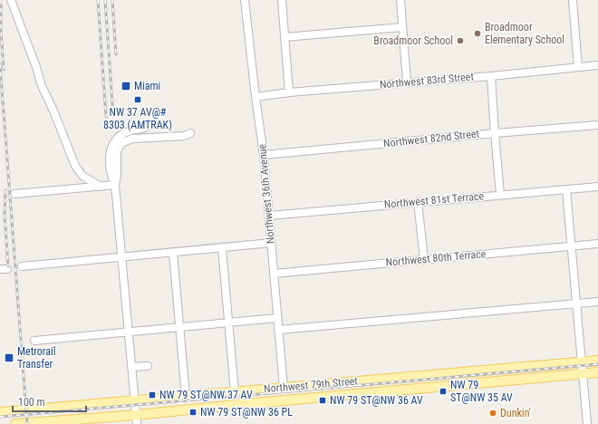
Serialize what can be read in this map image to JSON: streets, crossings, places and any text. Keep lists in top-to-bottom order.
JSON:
{
  "streets": {
    "main road": ["Northwest 79th Street"],
    "street": [
      "Northwest 83rd Street",
      "Northwest 82nd Street",
      "Northwest 36th Avenue",
      "Northwest 81st Terrace",
      "Northwest 80th Terrace"
    ]
  },
  "crossings": [
    ["Northwest 83rd Street", "Northwest 36th Avenue"],
    ["Northwest 82nd Street", "Northwest 36th Avenue"],
    ["Northwest 36th Avenue", "Northwest 81st Terrace"],
    ["Northwest 36th Avenue", "Northwest 80th Terrace"],
    ["Northwest 36th Avenue", "Northwest 79th Street"]
  ],
  "places": {
    "other": ["Broadmoor Elementary School", "Broadmoor School", "Dunkin'"],
    "transit": [
      "Miami",
      "NW 37 AV@# 8303 (AMTRAK)",
      "Metrorail Transfer",
      "NW 79 ST@NW 35 AV",
      "NW 79 ST@NW 37 AV",
      "NW 79 ST@NW 36 AV",
      "NW 79 ST@NW 36 PL"
    ]
  },
  "scale_bar": "100 m"
}
